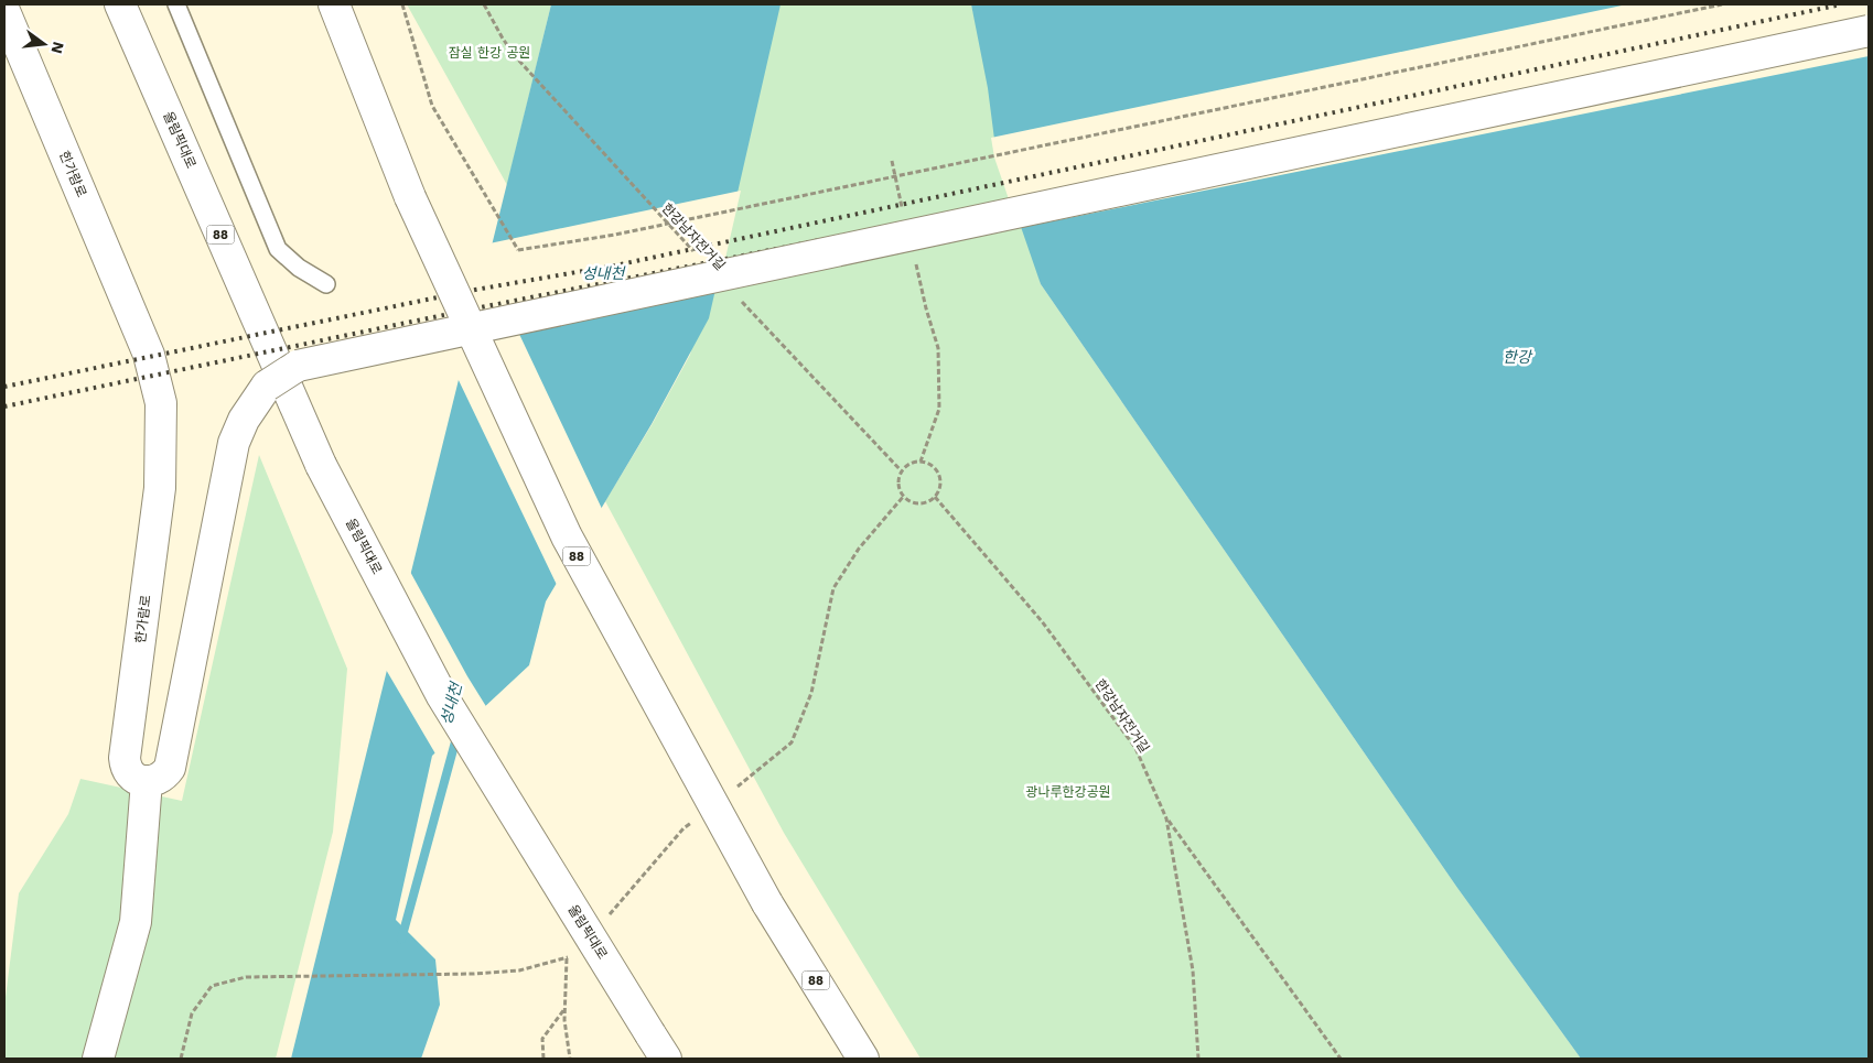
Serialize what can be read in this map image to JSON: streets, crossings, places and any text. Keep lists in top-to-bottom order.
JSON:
{
  "streets": {
    "main road": ["올림픽대로", "한가람로", "88"],
    "path": ["한강남자전거길"]
  },
  "water": ["성내천", "한강"],
  "parks": ["잠실 한강 공원", "광나루한강공원"],
  "north": "right"
}
